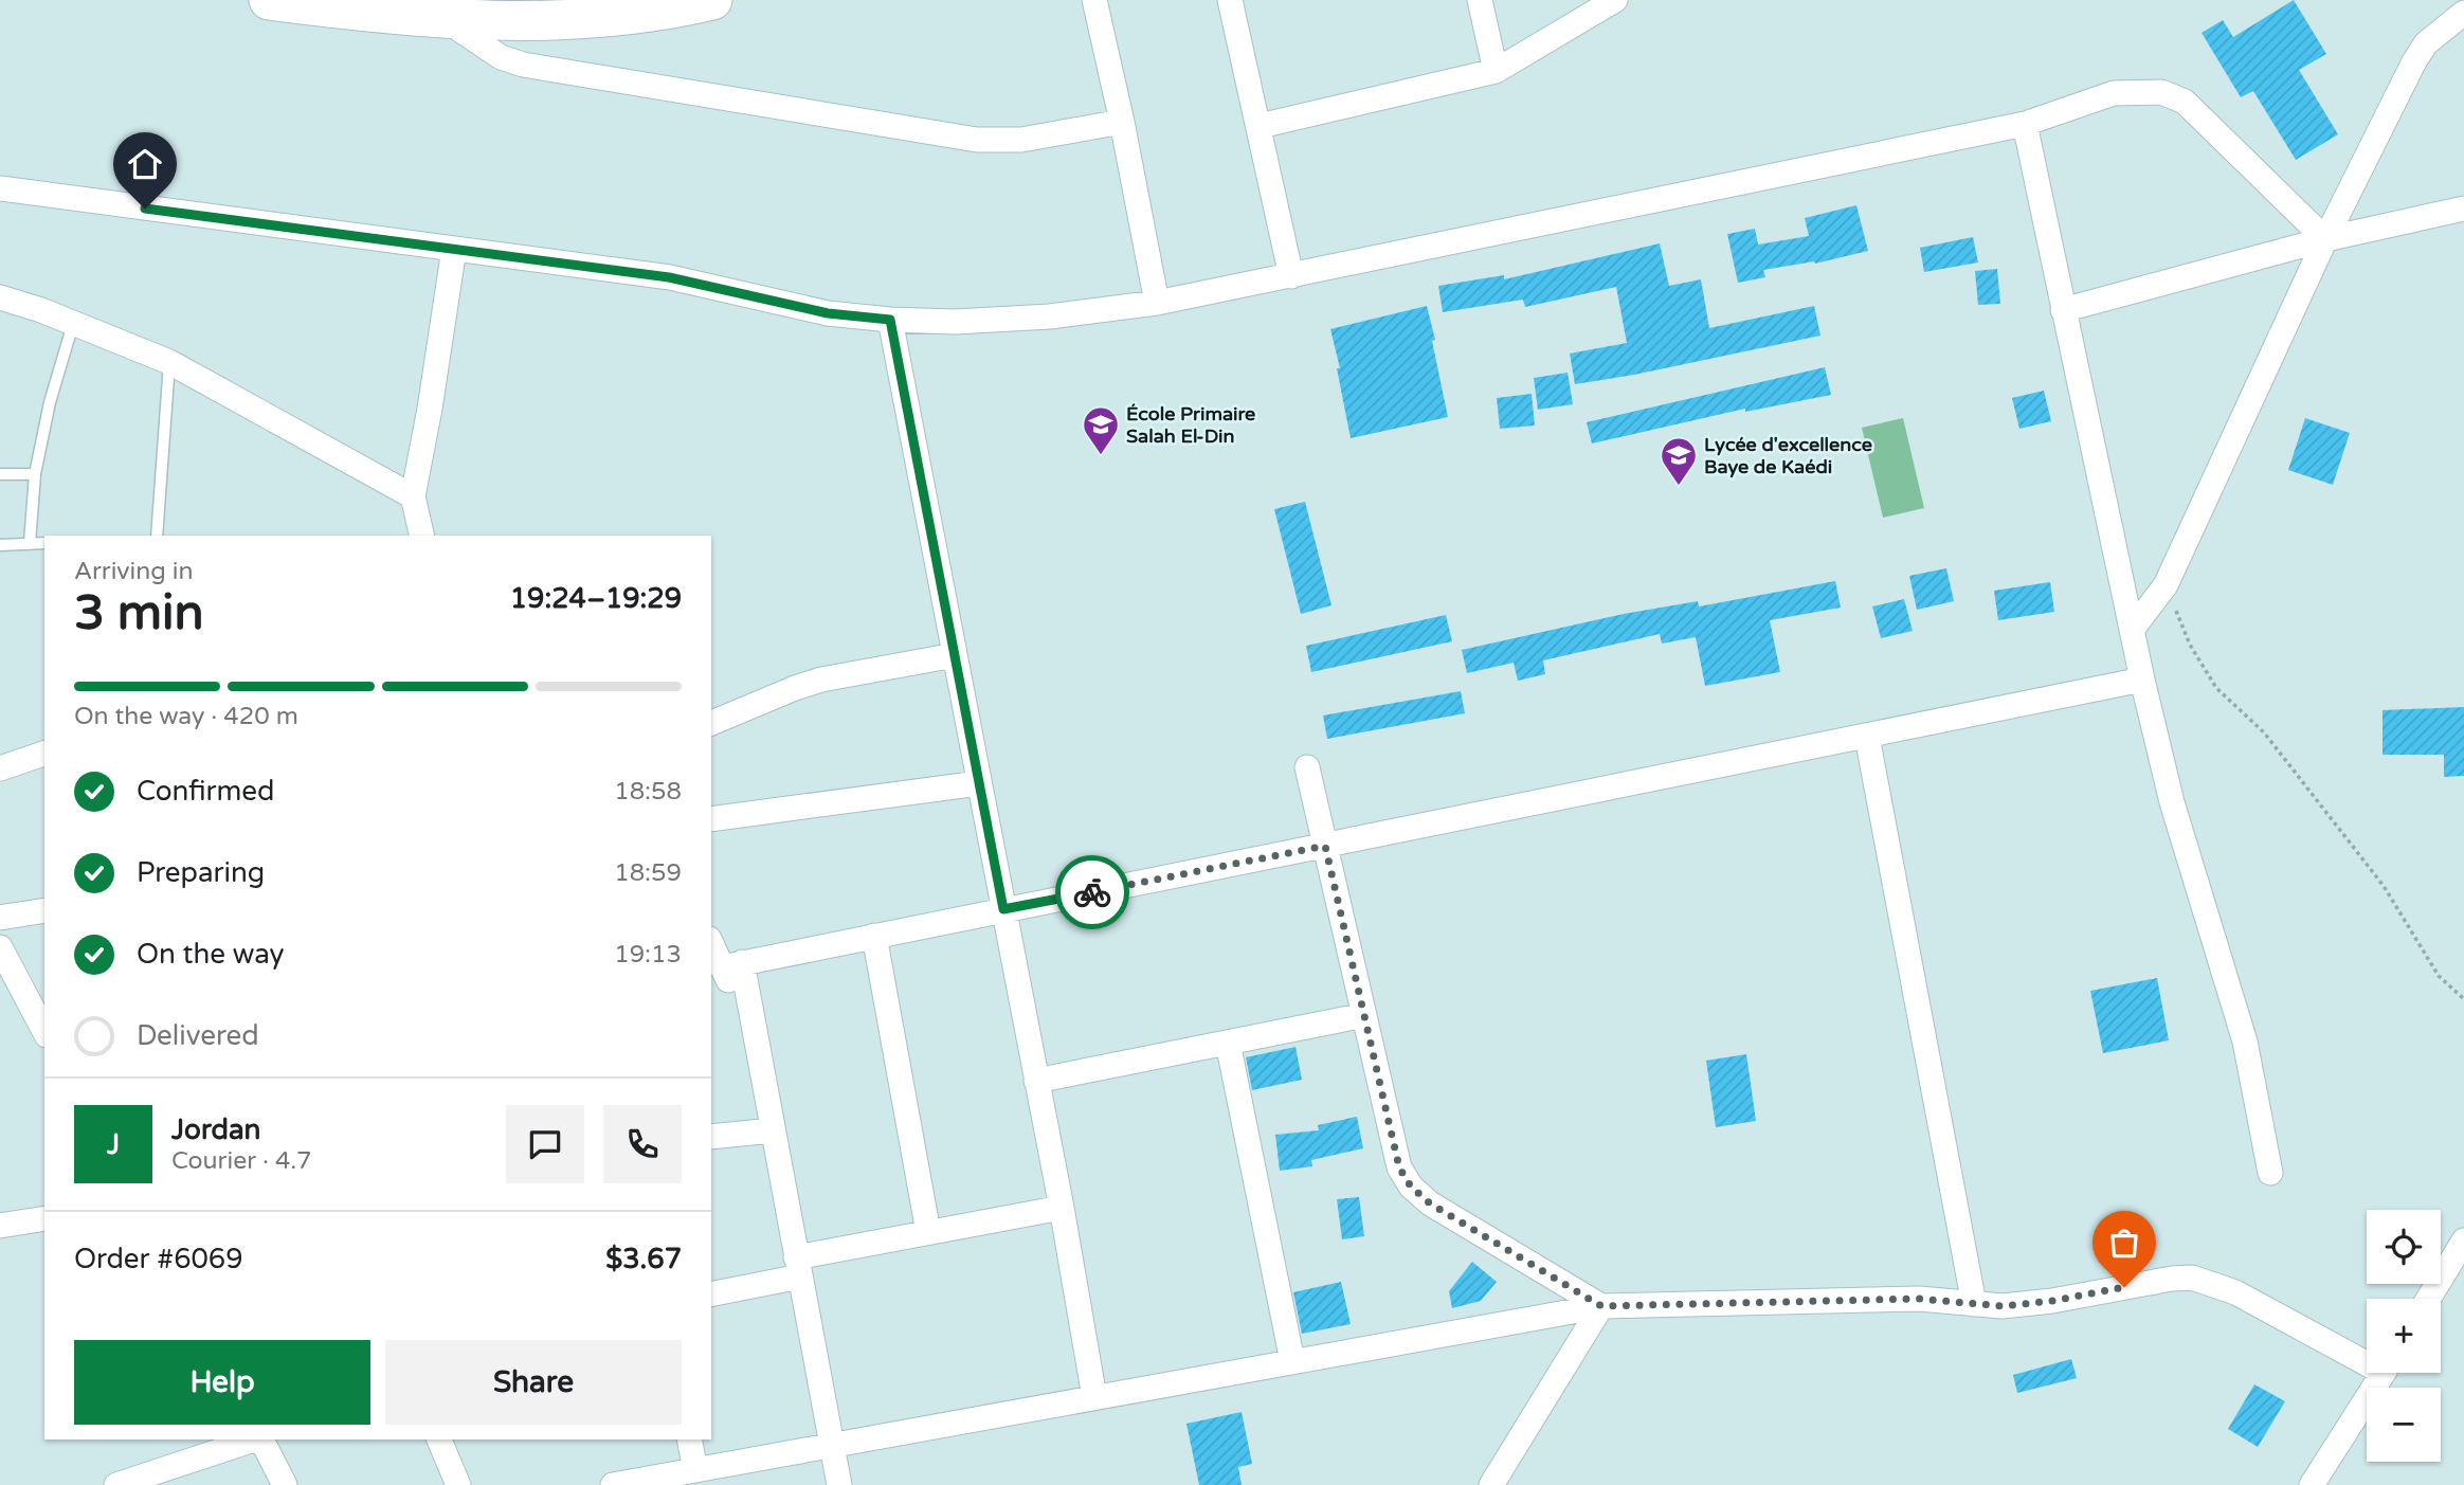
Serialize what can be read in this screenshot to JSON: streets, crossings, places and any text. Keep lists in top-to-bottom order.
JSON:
{
  "places": {
    "school or university": ["École Primaire Salah El-Din", "Lycée d'excellence Baye de Kaédi"]
  },
  "page": {
    "heading": ["3 min", "Arriving in", "19:24–19:29"],
    "panel": [
      "Jordan",
      "Courier · 4.7",
      "Order #6069",
      "$3.67"
    ],
    "bar": "On the way · 420 m",
    "list": [
      ["Confirmed", "18:58"],
      ["Preparing", "18:59"],
      ["On the way", "19:13"],
      "Delivered"
    ],
    "round": "J",
    "map_buttons": ["+", "−"],
    "buttons": ["Help", "Share"]
  }
}
